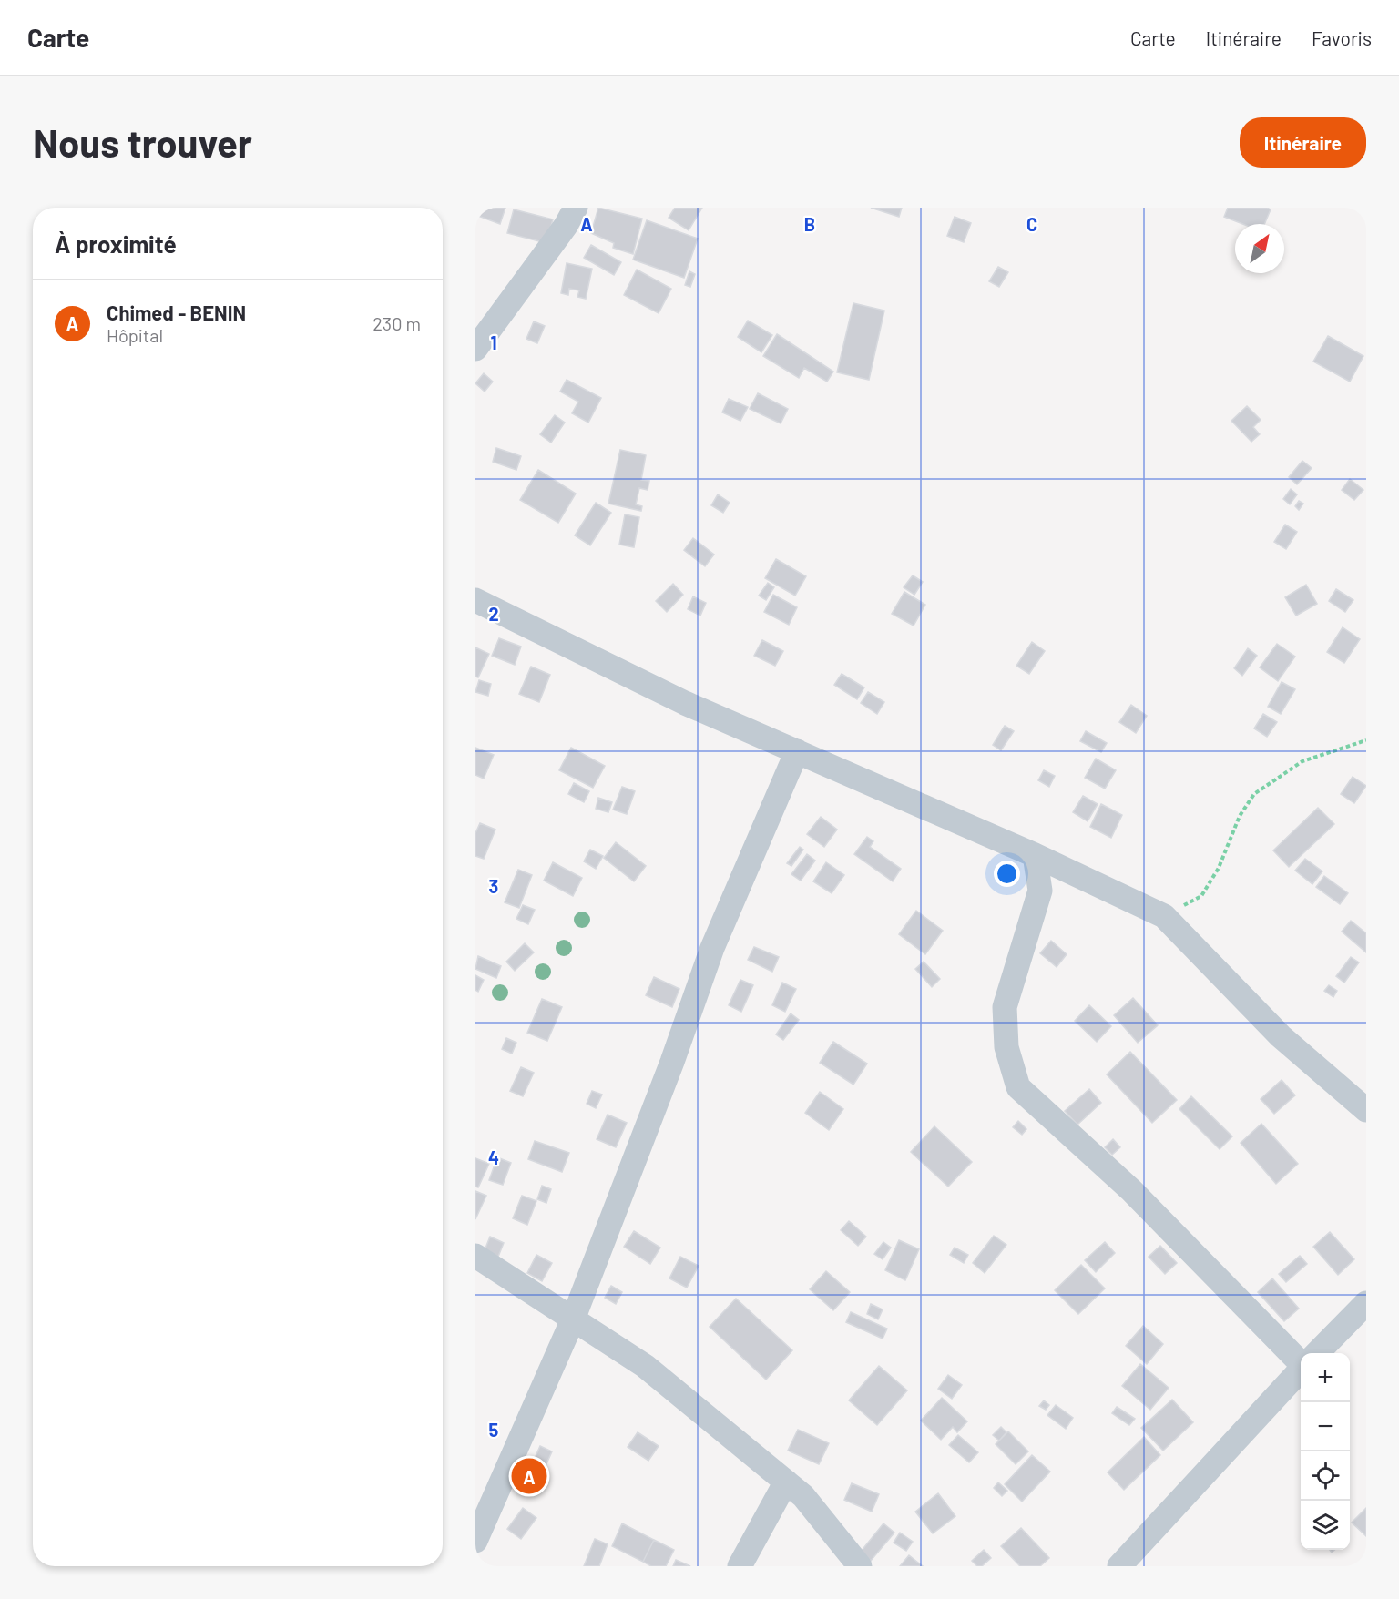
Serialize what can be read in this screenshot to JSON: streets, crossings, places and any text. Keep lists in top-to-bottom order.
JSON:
{
  "north": "top right",
  "page": {
    "header": "Carte",
    "nav": ["Carte", "Itinéraire", "Favoris"],
    "buttons": "Itinéraire",
    "title": "Nous trouver",
    "heading": "À proximité",
    "list": [
      {
        "mark": "A",
        "name": "Chimed - BENIN",
        "note": "Hôpital",
        "value": "230 m"
      }
    ],
    "map_buttons": ["+", "−"],
    "pins": "A"
  },
  "grid": {
    "columns": ["A", "B", "C"],
    "rows": [
      "1",
      "2",
      "3",
      "4",
      "5"
    ]
  }
}
